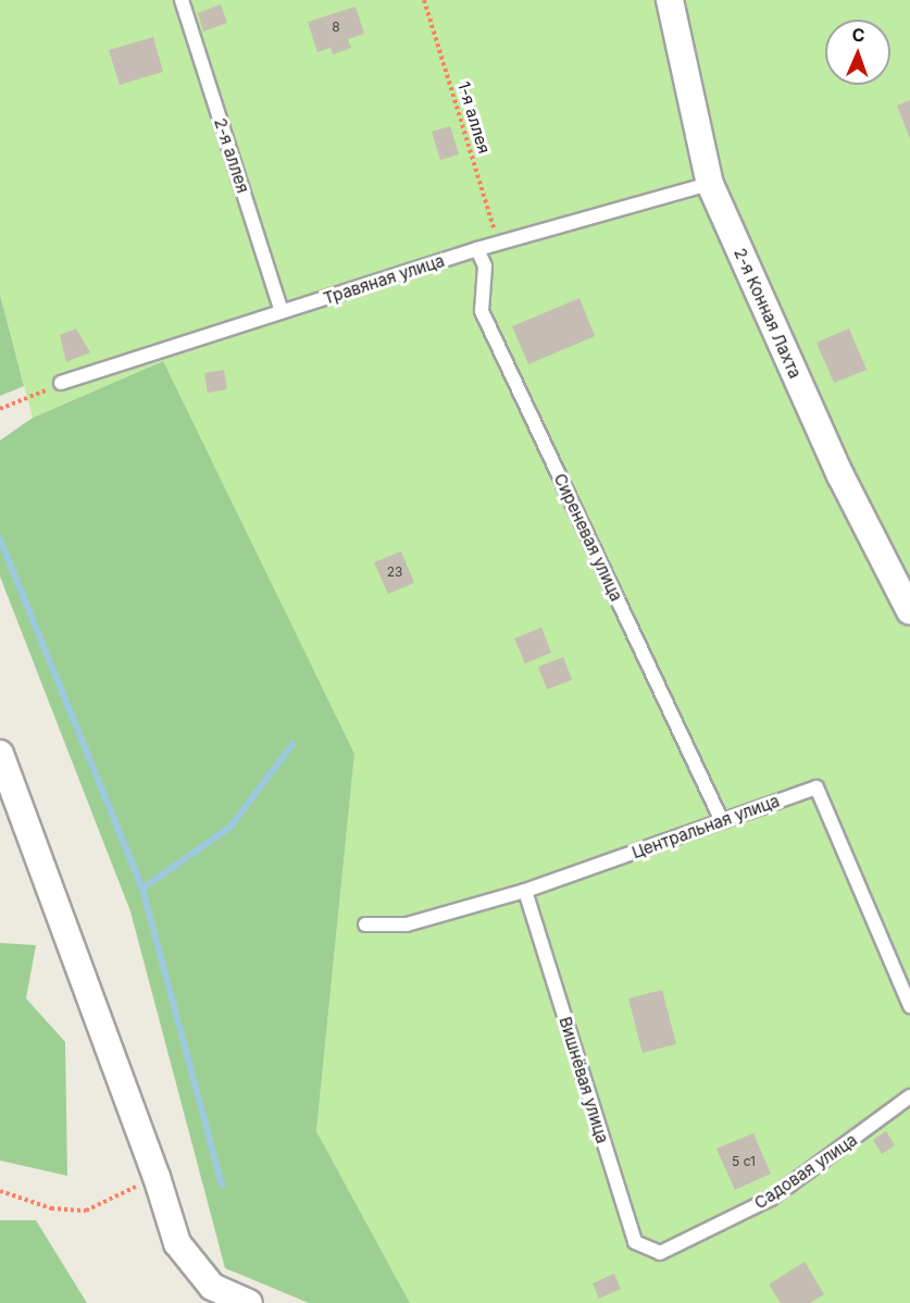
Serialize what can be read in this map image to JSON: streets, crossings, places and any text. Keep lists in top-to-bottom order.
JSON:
{
  "streets": {
    "street": ["2-я Конная Лахта"],
    "lane": [
      "2-я аллея",
      "Травяная улица",
      "Сиреневая улица",
      "Центральная улица",
      "Вишнёвая улица",
      "Садовая улица"
    ],
    "path": ["1-я аллея"]
  },
  "crossings": [
    ["1-я аллея", "Травяная улица"],
    ["2-я аллея", "Травяная улица"],
    ["Травяная улица", "2-я Конная Лахта"],
    ["Травяная улица", "Сиреневая улица"],
    ["Сиреневая улица", "Центральная улица"],
    ["Центральная улица", "Вишнёвая улица"],
    ["Вишнёвая улица", "Садовая улица"]
  ],
  "house_numbers": ["8", "23", "5 с1"],
  "north": "top"
}
